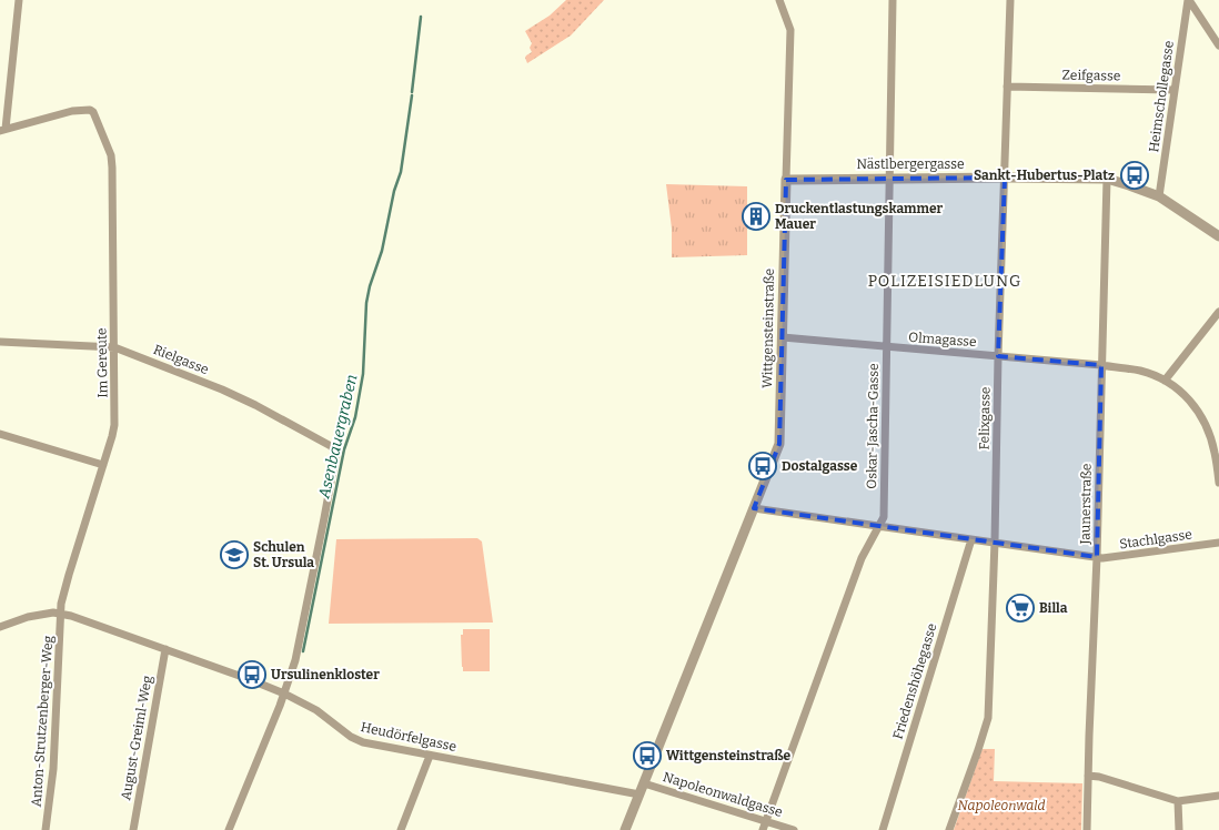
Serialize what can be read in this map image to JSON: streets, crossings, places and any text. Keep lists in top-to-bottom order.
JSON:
{
  "streets": {
    "street": [
      "Zeifgasse",
      "Heimschollegasse",
      "Nästlbergergasse",
      "Wittgensteinstraße",
      "Olmagasse",
      "Rielgasse",
      "Im Gereute",
      "Felixgasse",
      "Oskar-Jascha-Gasse",
      "Jaunerstraße",
      "Stachlgasse",
      "Friedenshöhegasse",
      "Anton-Strutzenberger-Weg",
      "Heudörfelgasse",
      "August-Greiml-Weg",
      "Napoleonwaldgasse"
    ]
  },
  "crossings": [
    ["Zeifgasse", "Heimschollegasse"],
    ["Zeifgasse", "Felixgasse"],
    ["Heimschollegasse", "Nästlbergergasse"],
    ["Nästlbergergasse", "Wittgensteinstraße"],
    ["Nästlbergergasse", "Felixgasse"],
    ["Nästlbergergasse", "Oskar-Jascha-Gasse"],
    ["Nästlbergergasse", "Jaunerstraße"],
    ["Wittgensteinstraße", "Olmagasse"],
    ["Wittgensteinstraße", "Heudörfelgasse"],
    ["Wittgensteinstraße", "Napoleonwaldgasse"],
    ["Olmagasse", "Felixgasse"],
    ["Olmagasse", "Oskar-Jascha-Gasse"],
    ["Olmagasse", "Jaunerstraße"],
    ["Rielgasse", "Im Gereute"],
    ["Rielgasse", "Heudörfelgasse"],
    ["Im Gereute", "Anton-Strutzenberger-Weg"],
    ["Im Gereute", "Heudörfelgasse"],
    ["Oskar-Jascha-Gasse", "Napoleonwaldgasse"],
    ["Jaunerstraße", "Stachlgasse"],
    ["Anton-Strutzenberger-Weg", "Heudörfelgasse"],
    ["Heudörfelgasse", "August-Greiml-Weg"]
  ],
  "districts": ["POLIZEISIEDLUNG"],
  "water": ["Asenbauergraben"],
  "parks": ["Napoleonwald"],
  "places": {
    "bus stop": [
      "Sankt-Hubertus-Platz",
      "Dostalgasse",
      "Ursulinenkloster",
      "Wittgensteinstraße"
    ],
    "building": ["Druckentlastungskammer Mauer"],
    "school or university": ["Schulen St. Ursula"],
    "supermarket": ["Billa"]
  }
}
